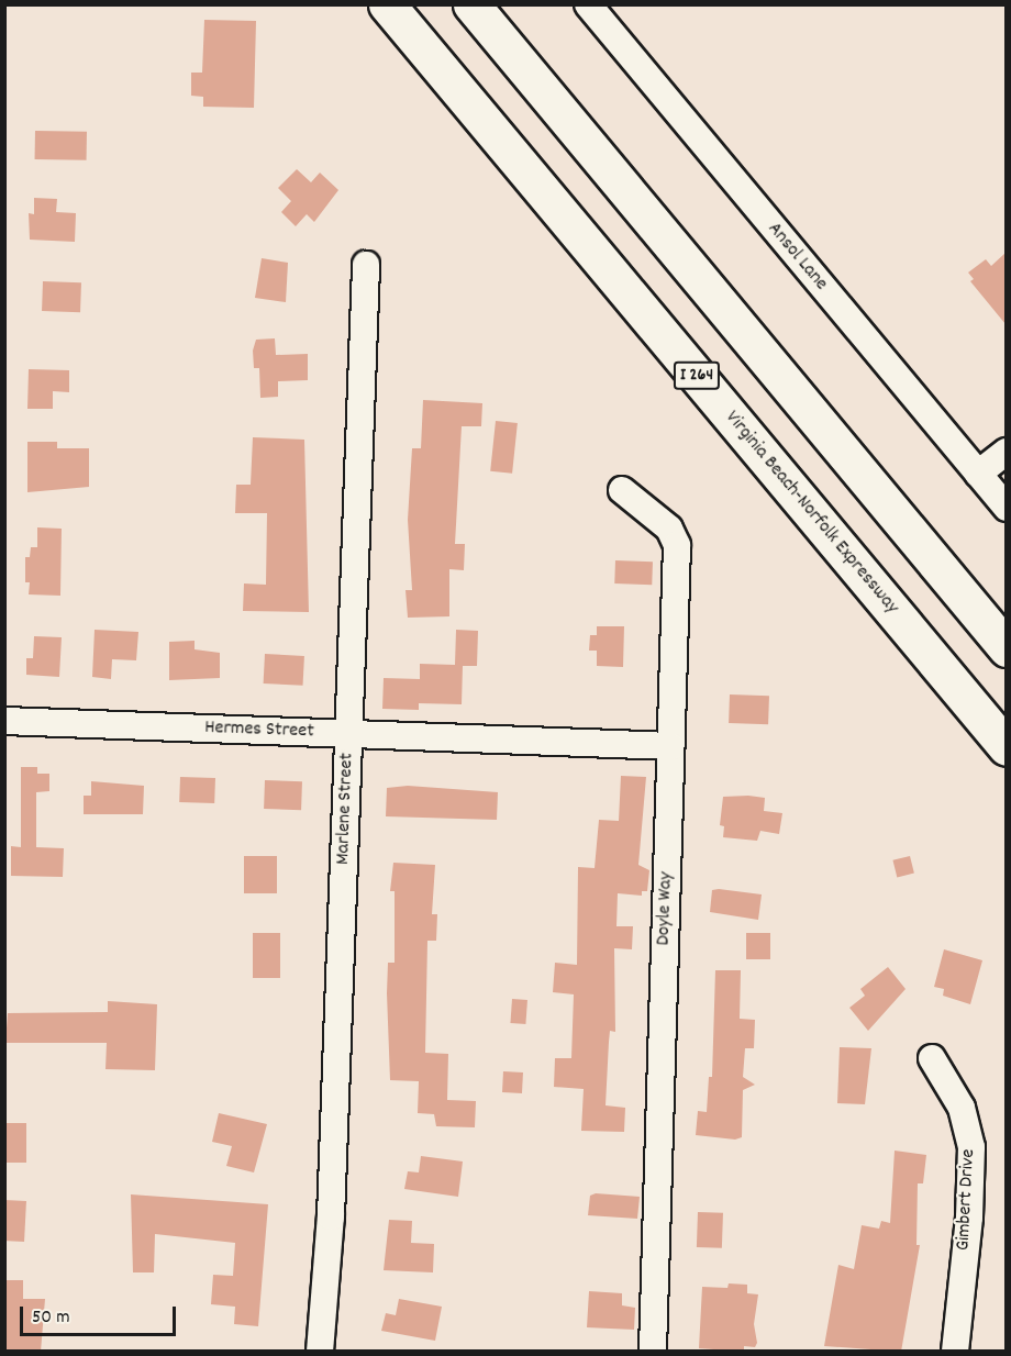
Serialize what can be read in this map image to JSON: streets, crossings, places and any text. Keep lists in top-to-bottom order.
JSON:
{
  "streets": {
    "highway": ["I 264", "Virginia Beach-Norfolk Expressway"],
    "street": [
      "Ansol Lane",
      "Hermes Street",
      "Marlene Street",
      "Doyle Way",
      "Gimbert Drive"
    ]
  },
  "crossings": [
    ["Hermes Street", "Marlene Street"],
    ["Hermes Street", "Doyle Way"]
  ],
  "scale_bar": "50 m"
}
